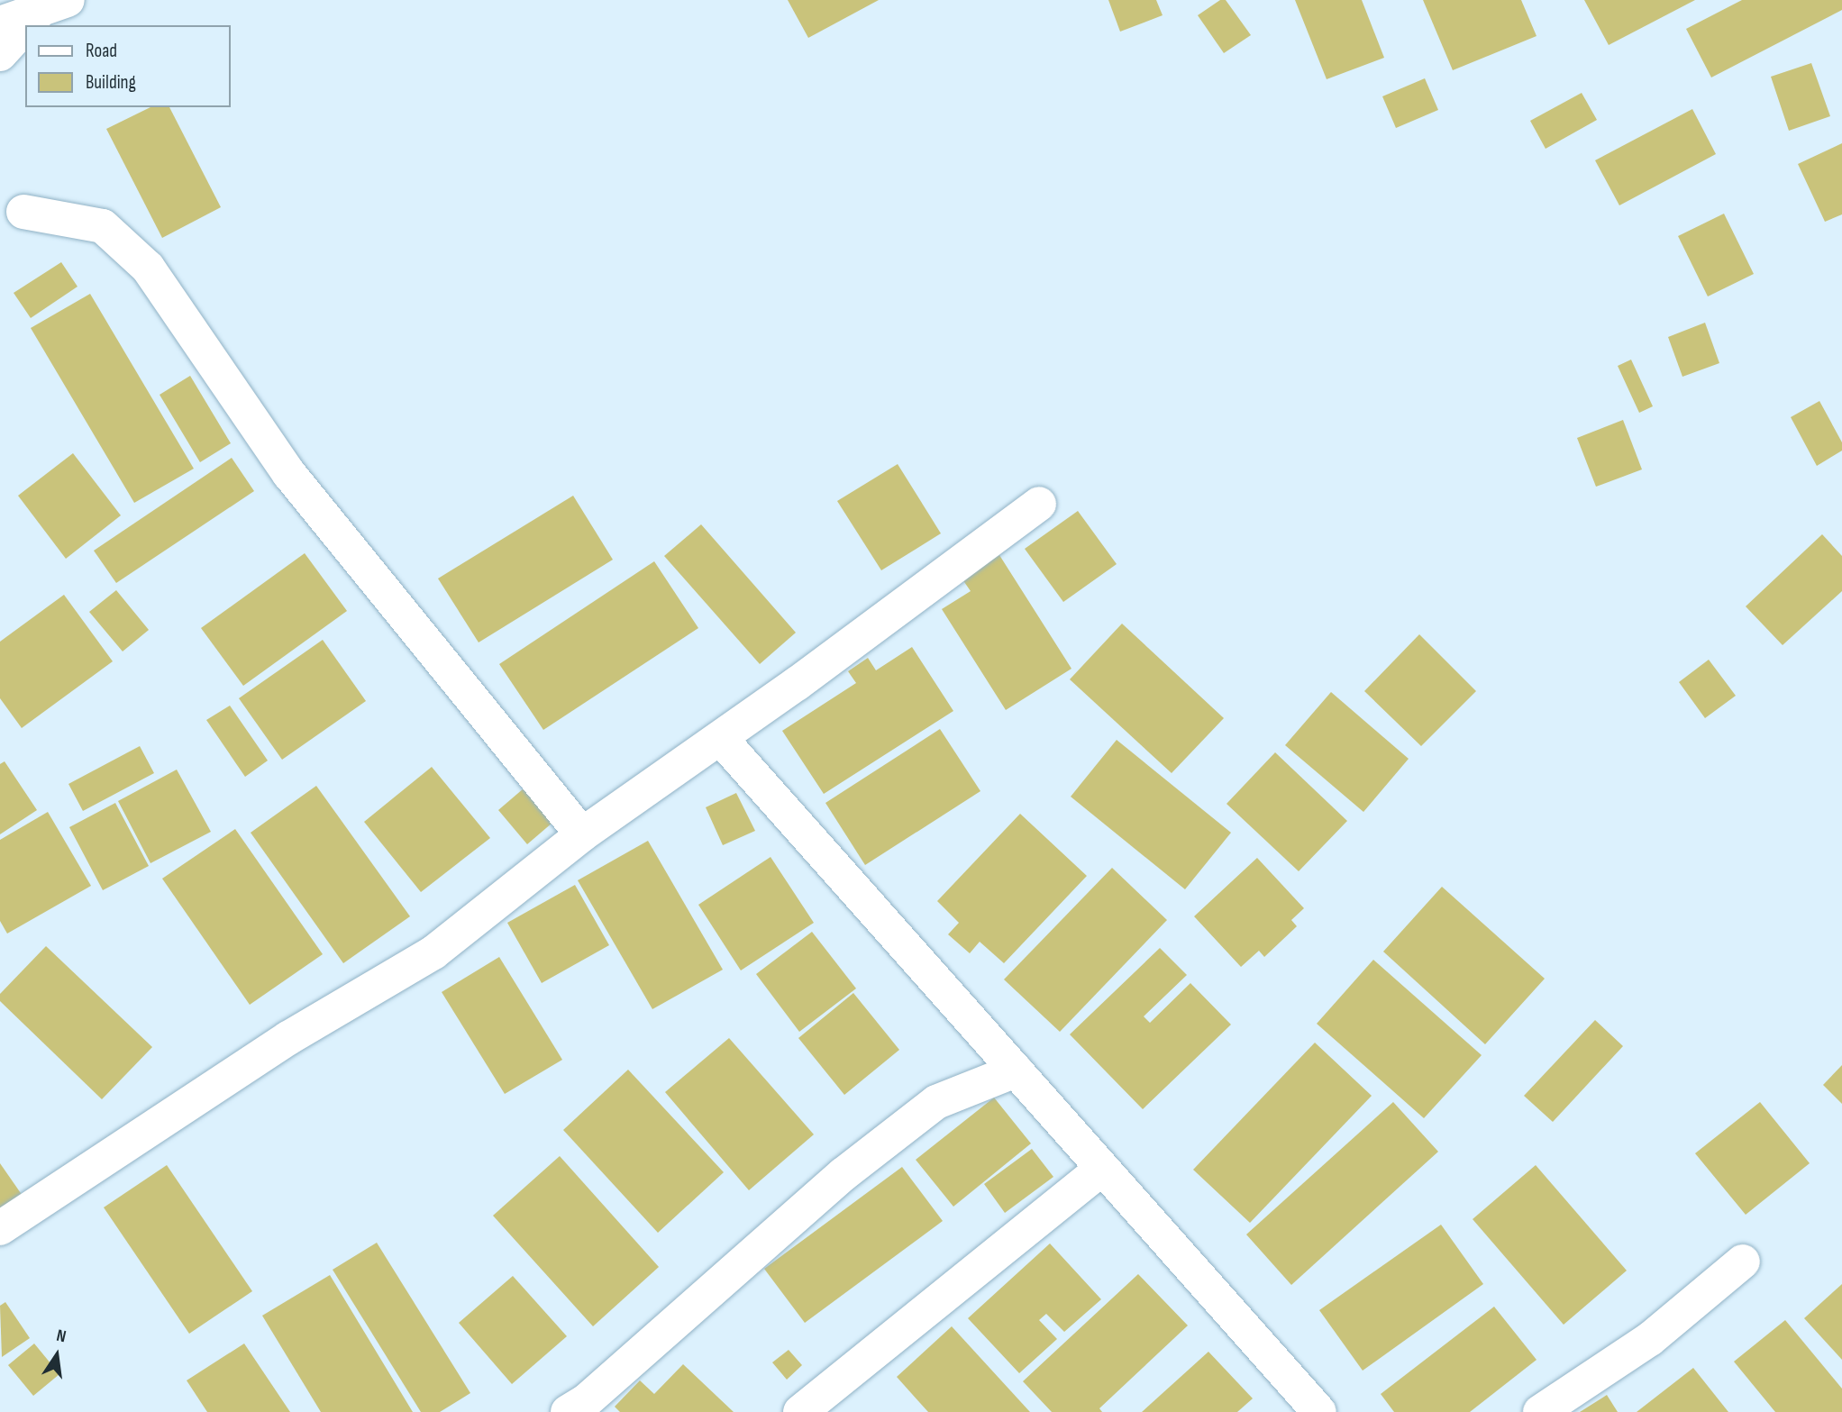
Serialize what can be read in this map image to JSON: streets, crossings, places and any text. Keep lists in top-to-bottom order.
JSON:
{
  "legend": ["Road", "Building"],
  "north": "top"
}
